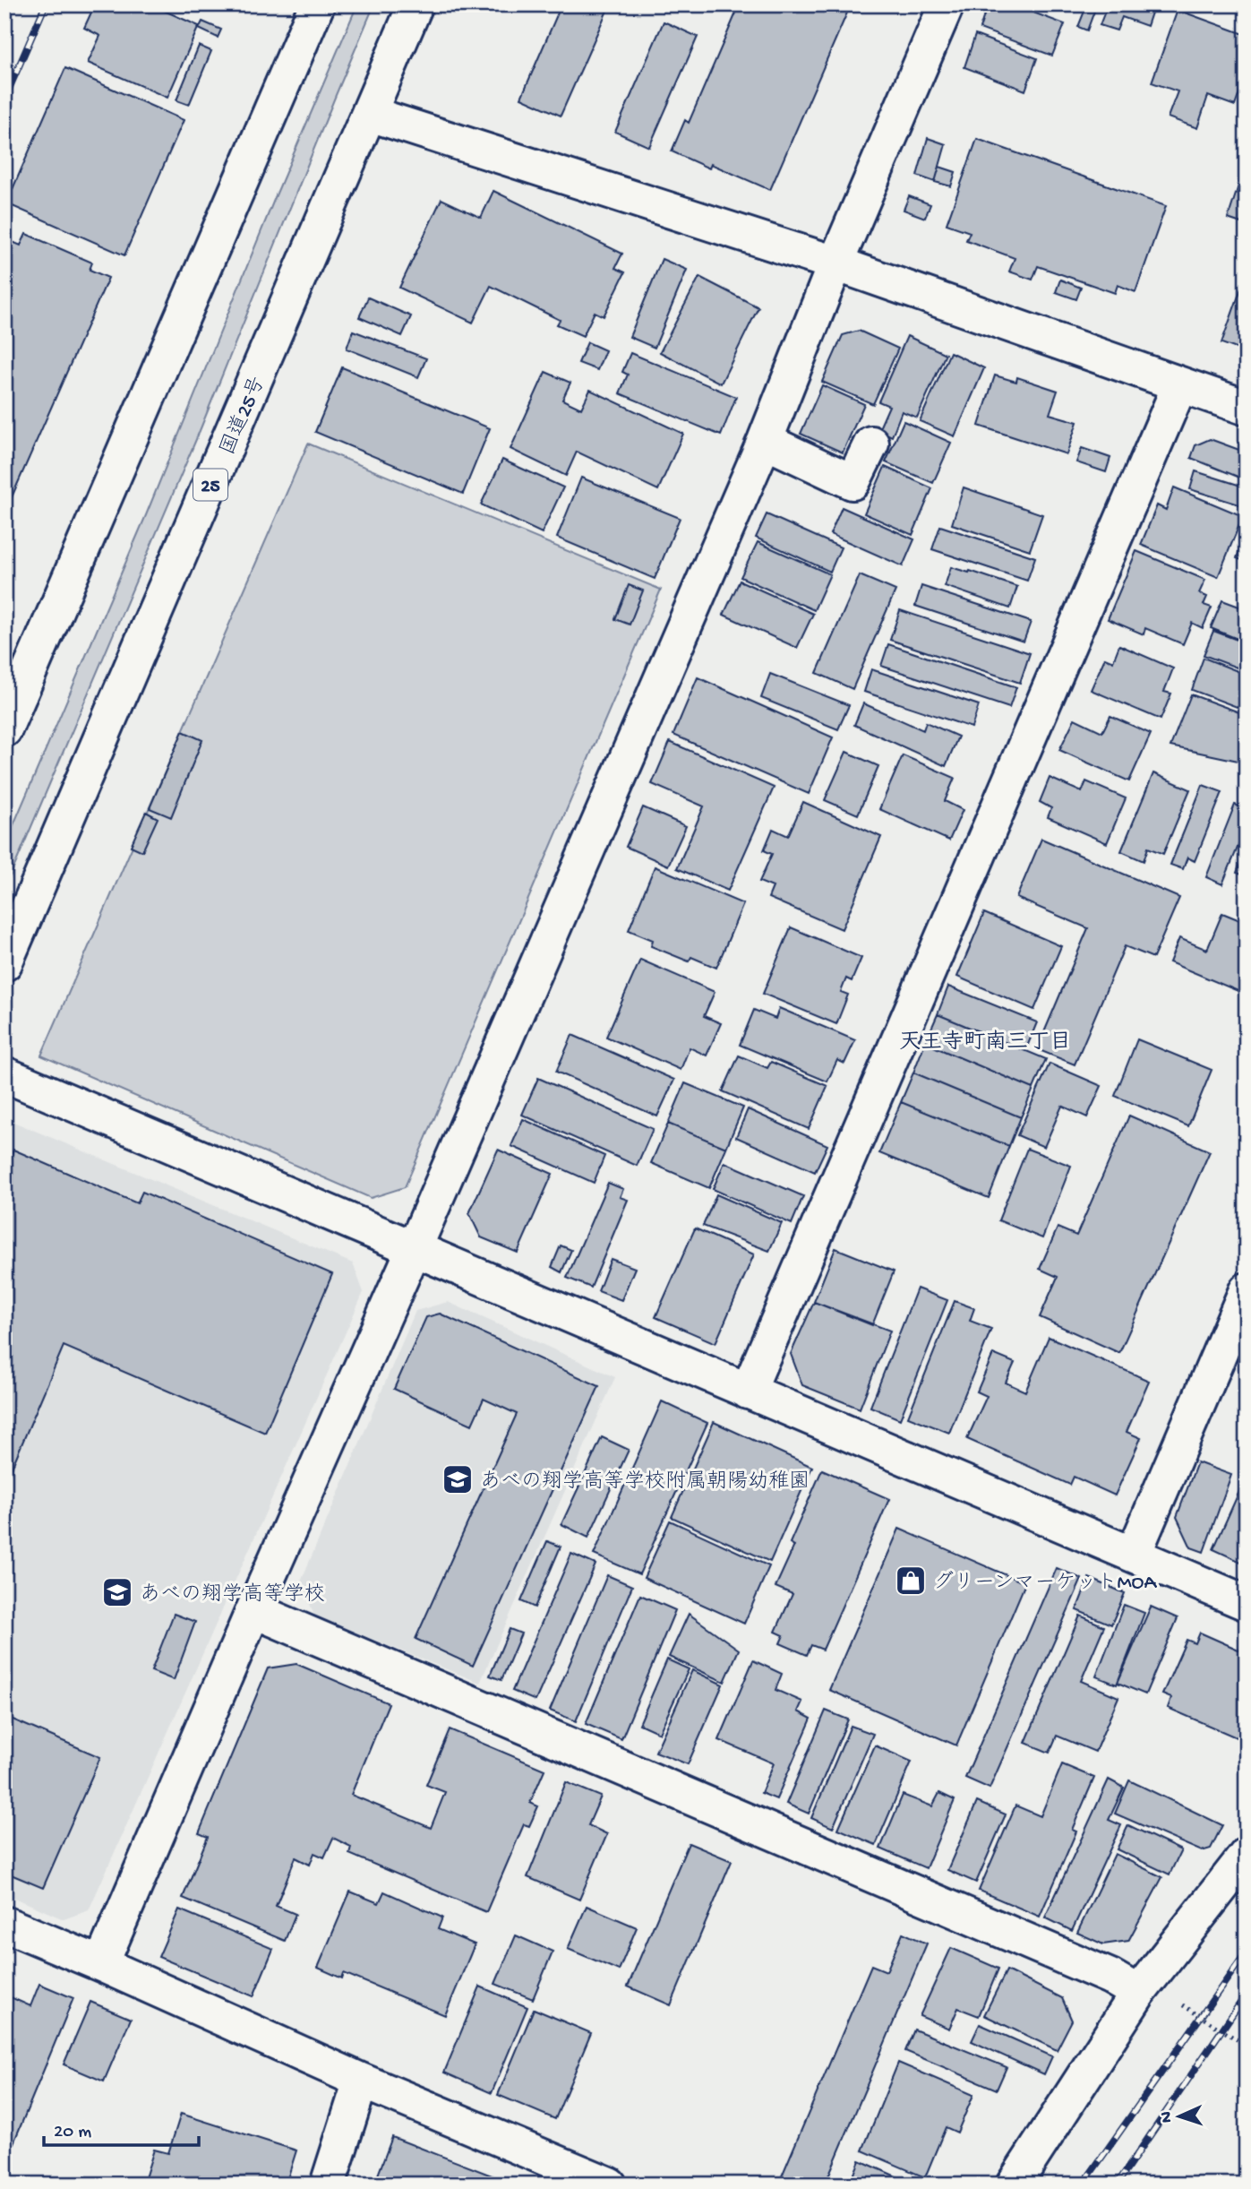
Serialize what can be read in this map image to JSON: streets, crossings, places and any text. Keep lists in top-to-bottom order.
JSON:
{
  "streets": {
    "main road": ["国道25号", "25"]
  },
  "districts": ["天王寺町南三丁目"],
  "places": {
    "school or university": ["あべの翔学高等学校附属朝陽幼稚園", "あべの翔学高等学校"],
    "shop": ["グリーンマーケットMOA"]
  },
  "scale_bar": "20 m",
  "north": "left"
}
